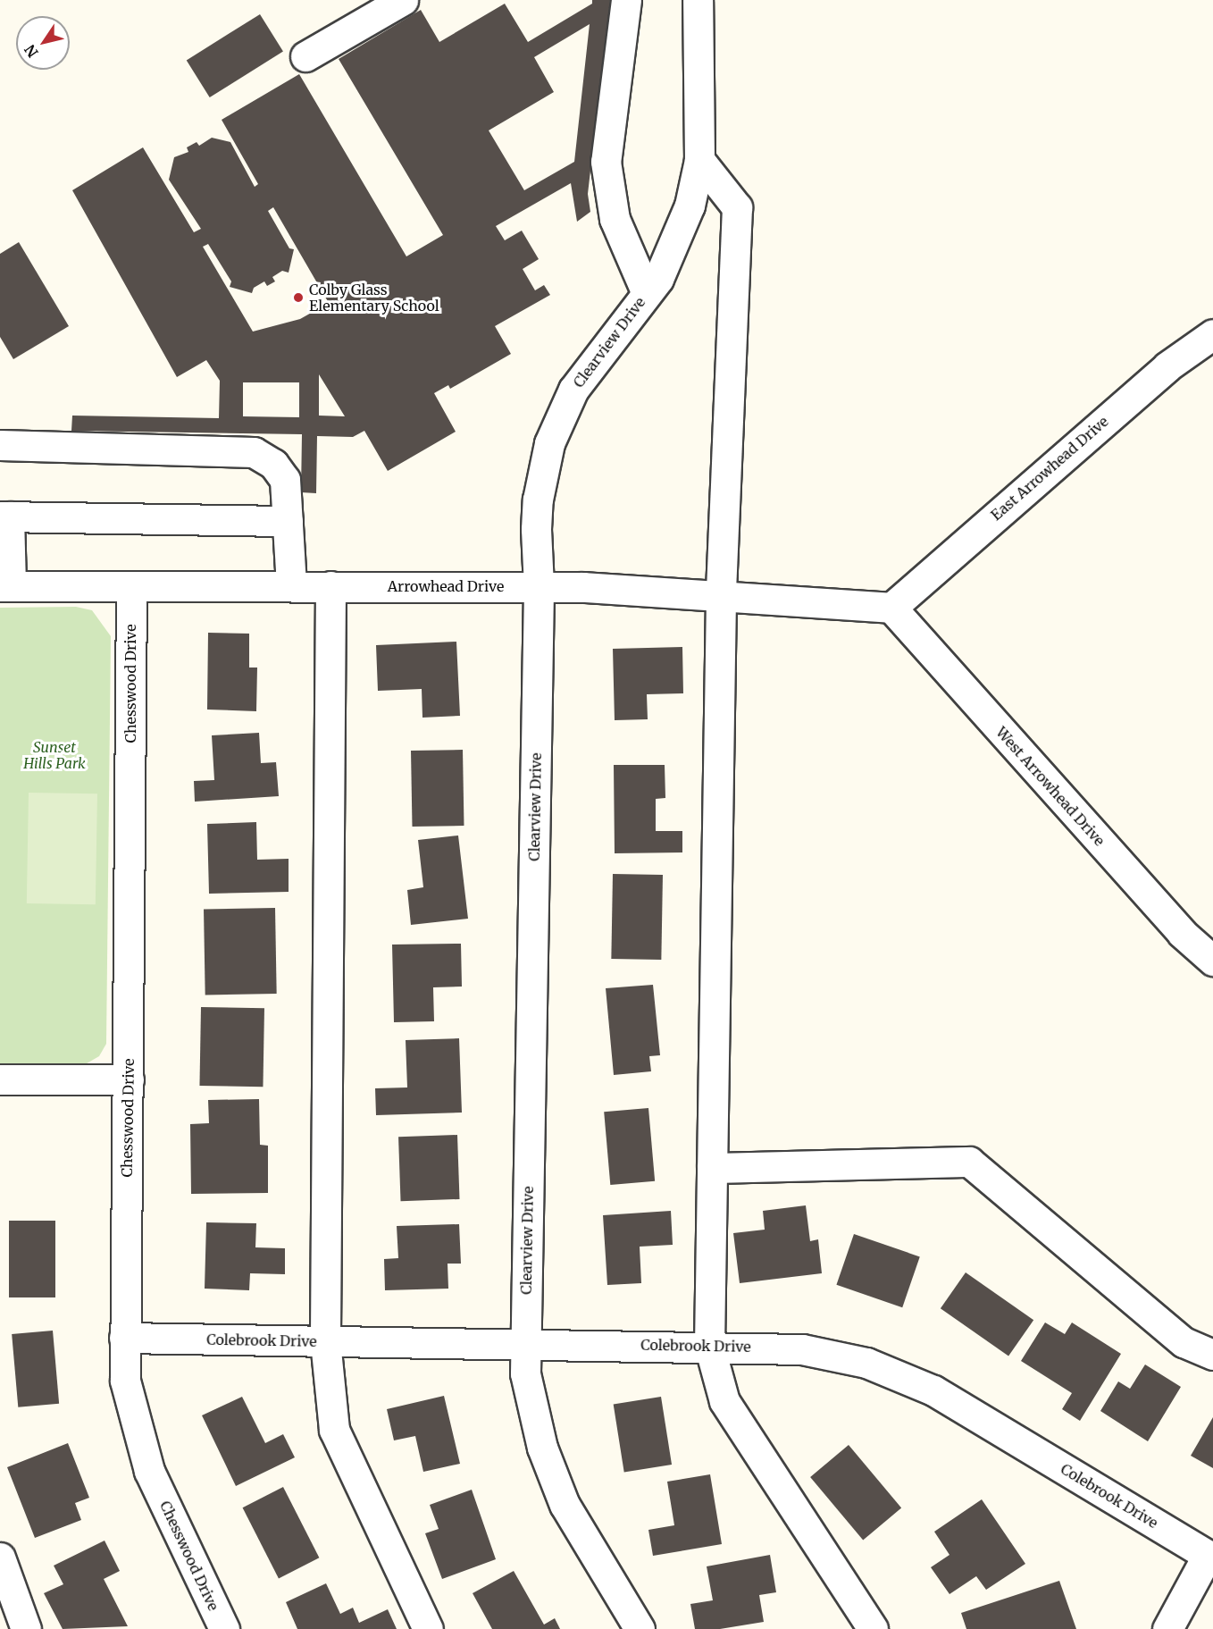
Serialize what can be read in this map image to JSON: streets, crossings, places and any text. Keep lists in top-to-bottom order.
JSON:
{
  "streets": {
    "street": [
      "Clearview Drive",
      "East Arrowhead Drive",
      "Arrowhead Drive",
      "Chesswood Drive",
      "West Arrowhead Drive",
      "Colebrook Drive"
    ]
  },
  "crossings": [
    ["Clearview Drive", "Arrowhead Drive"],
    ["Clearview Drive", "Colebrook Drive"],
    ["East Arrowhead Drive", "Arrowhead Drive"],
    ["East Arrowhead Drive", "West Arrowhead Drive"],
    ["Arrowhead Drive", "Chesswood Drive"],
    ["Arrowhead Drive", "West Arrowhead Drive"],
    ["Chesswood Drive", "Colebrook Drive"]
  ],
  "parks": ["Sunset Hills Park"],
  "places": ["Colby Glass Elementary School"],
  "north": "bottom left"
}
